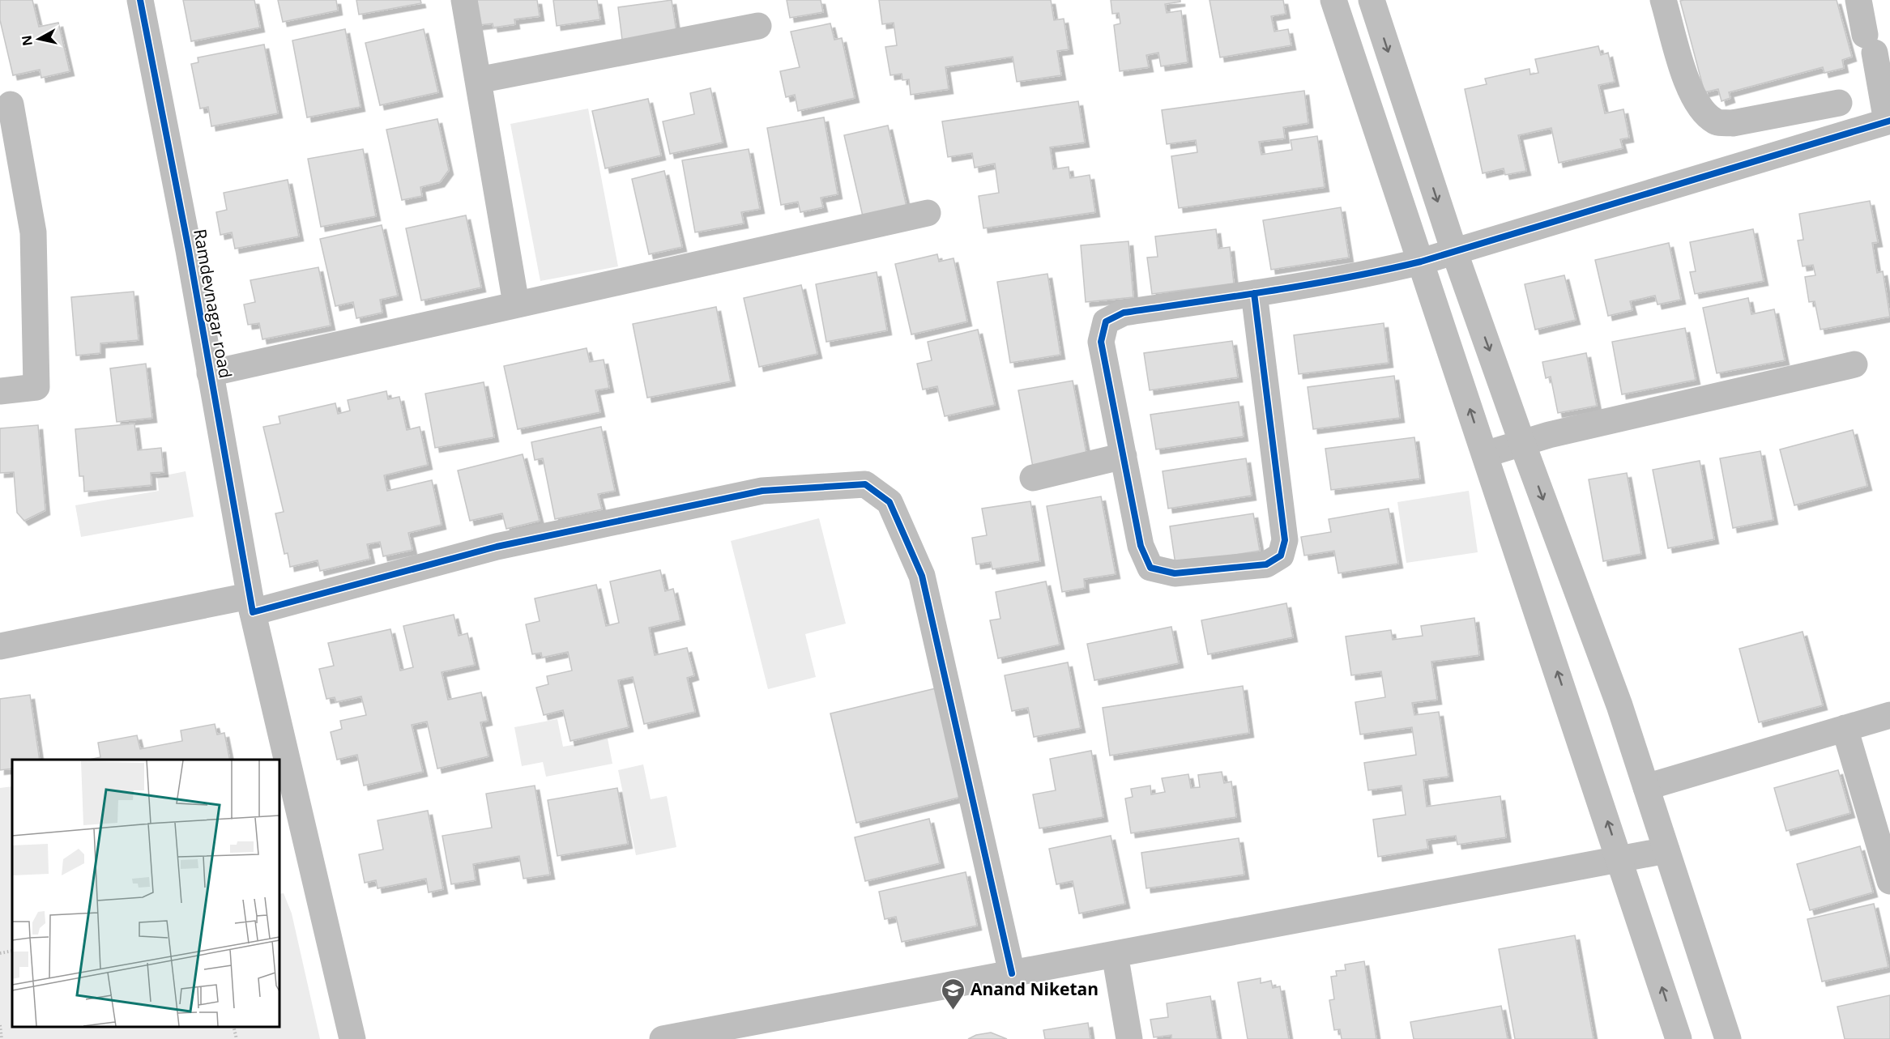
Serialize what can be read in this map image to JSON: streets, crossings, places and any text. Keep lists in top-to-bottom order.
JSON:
{
  "streets": {
    "street": ["Ramdevnagar road"]
  },
  "places": {
    "school or university": ["Anand Niketan"]
  },
  "north": "left"
}
